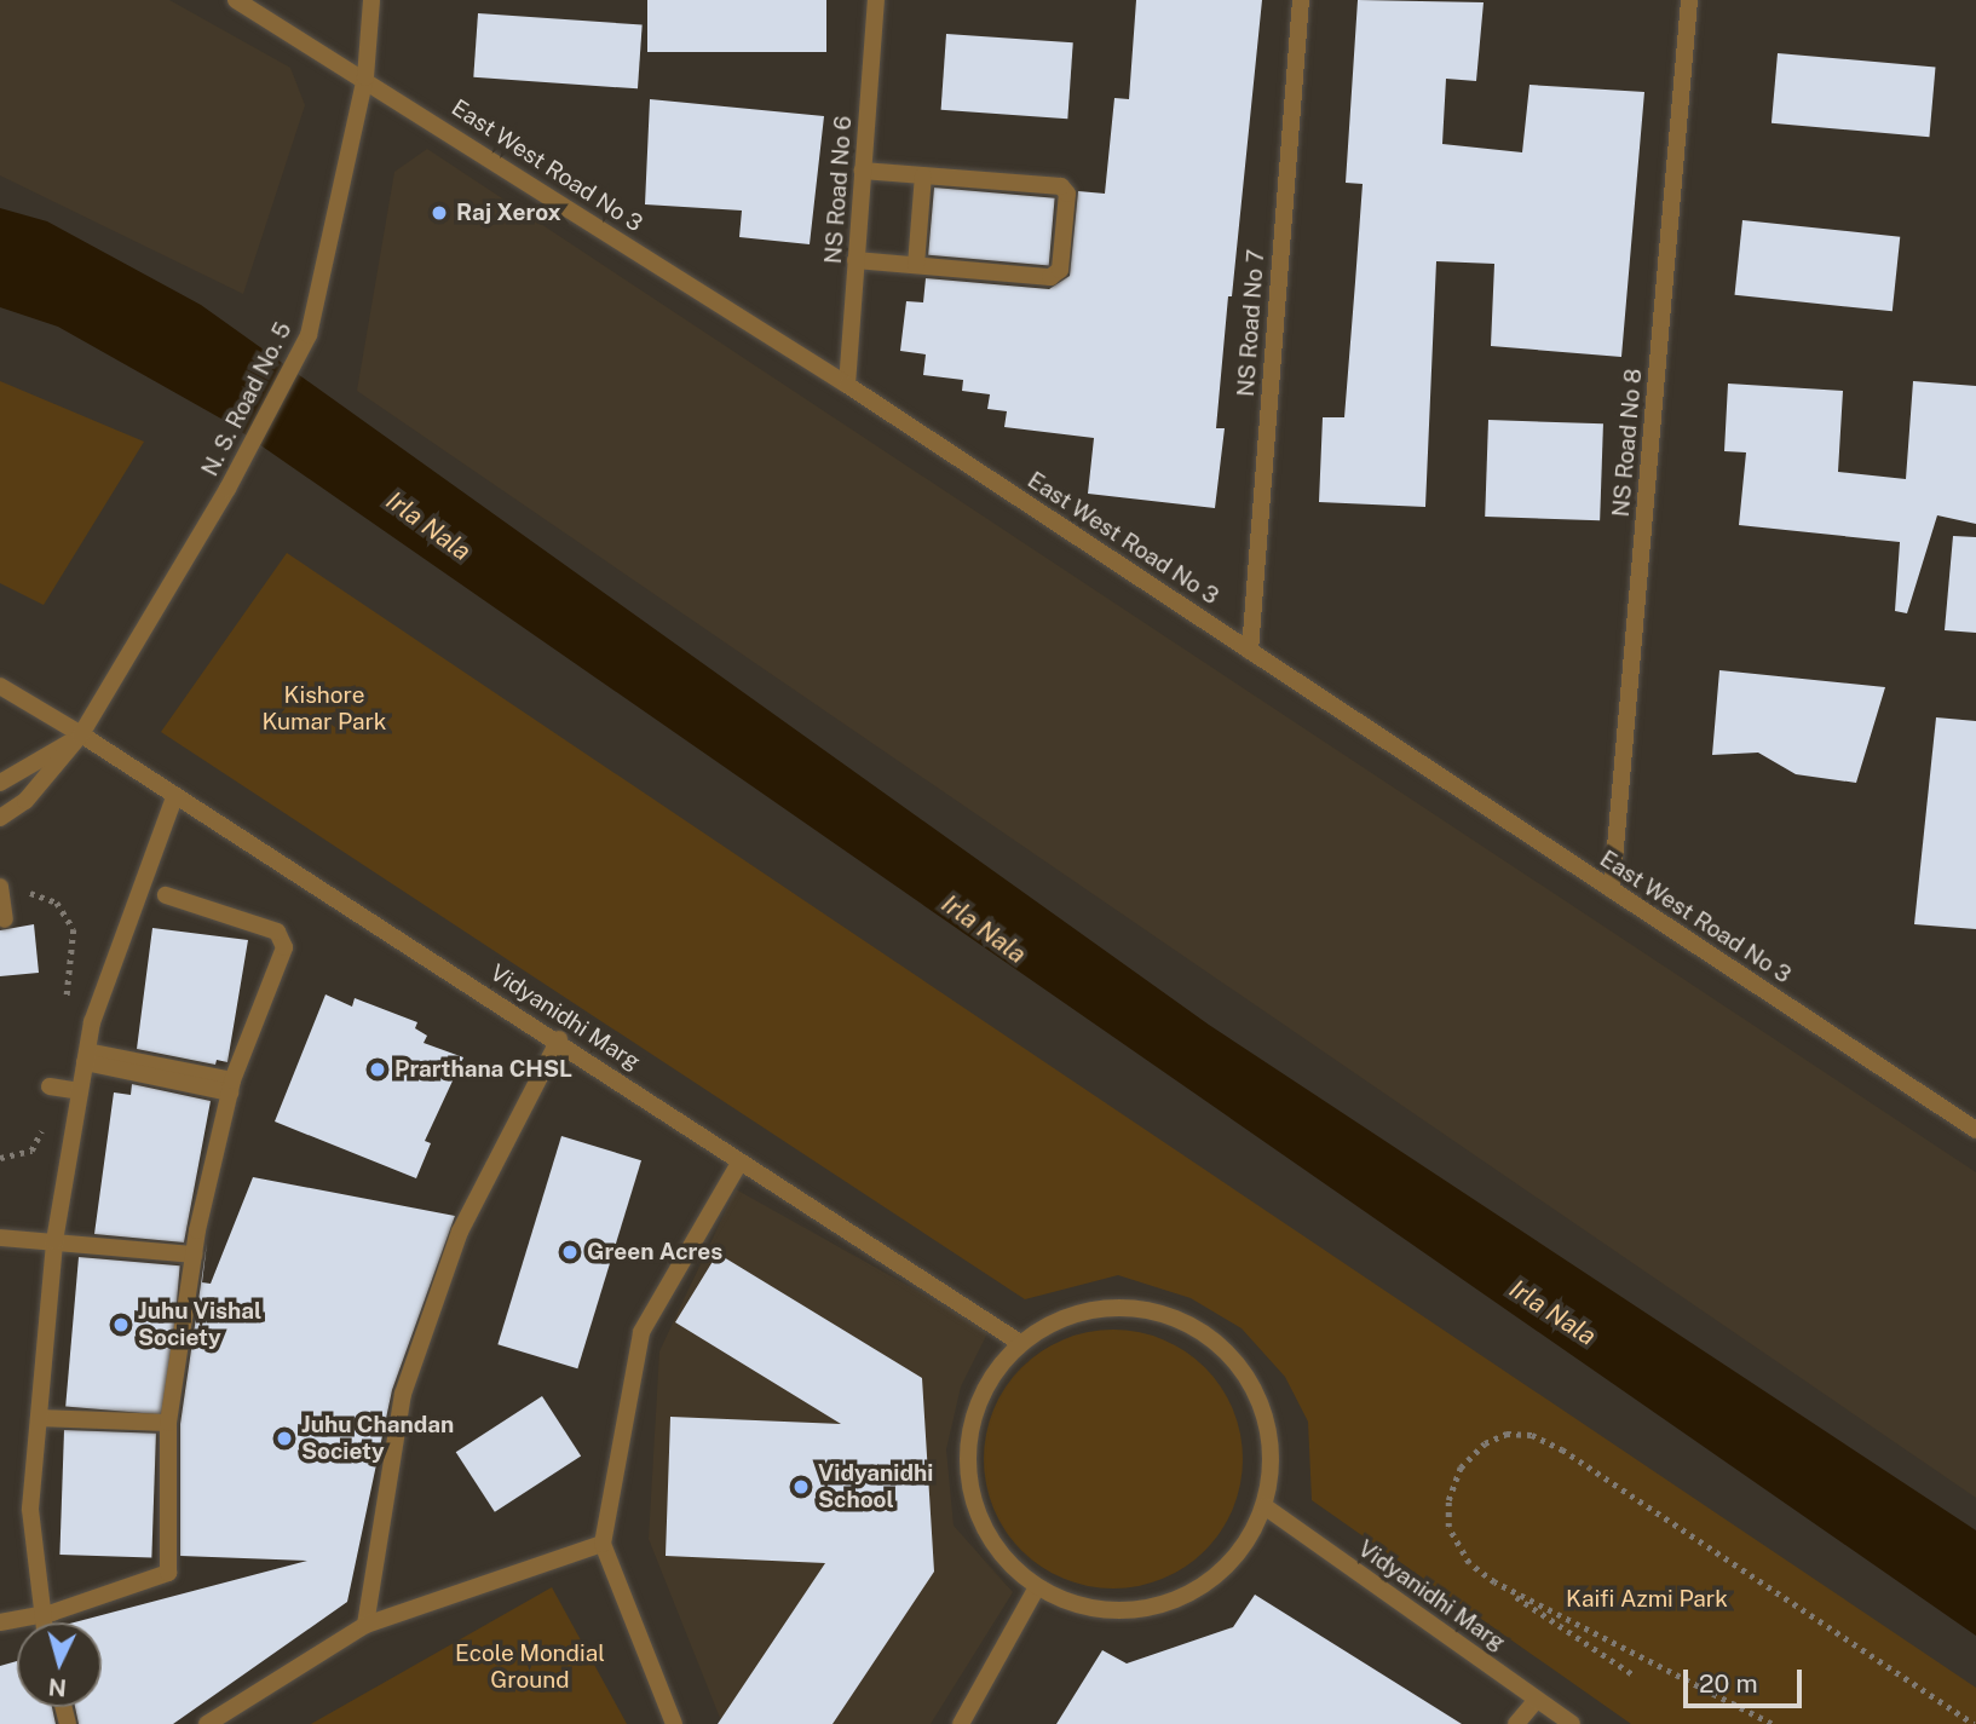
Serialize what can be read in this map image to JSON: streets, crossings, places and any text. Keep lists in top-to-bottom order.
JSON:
{
  "streets": {
    "street": [
      "East West Road No 3",
      "NS Road No 6",
      "NS Road No 7",
      "N. S. Road No. 5",
      "NS Road No 8",
      "Vidyanidhi Marg"
    ]
  },
  "crossings": [
    ["East West Road No 3", "NS Road No 6"],
    ["East West Road No 3", "NS Road No 7"],
    ["East West Road No 3", "N. S. Road No. 5"],
    ["East West Road No 3", "NS Road No 8"],
    ["N. S. Road No. 5", "Vidyanidhi Marg"]
  ],
  "water": ["Irla Nala"],
  "parks": ["Kishore Kumar Park", "Kaifi Azmi Park", "Ecole Mondial Ground"],
  "places": [
    "Raj Xerox",
    "Prarthana CHSL",
    "Green Acres",
    "Juhu Vishal Society",
    "Juhu Chandan Society",
    "Vidyanidhi School"
  ],
  "scale_bar": "20 m",
  "north": "bottom"
}
